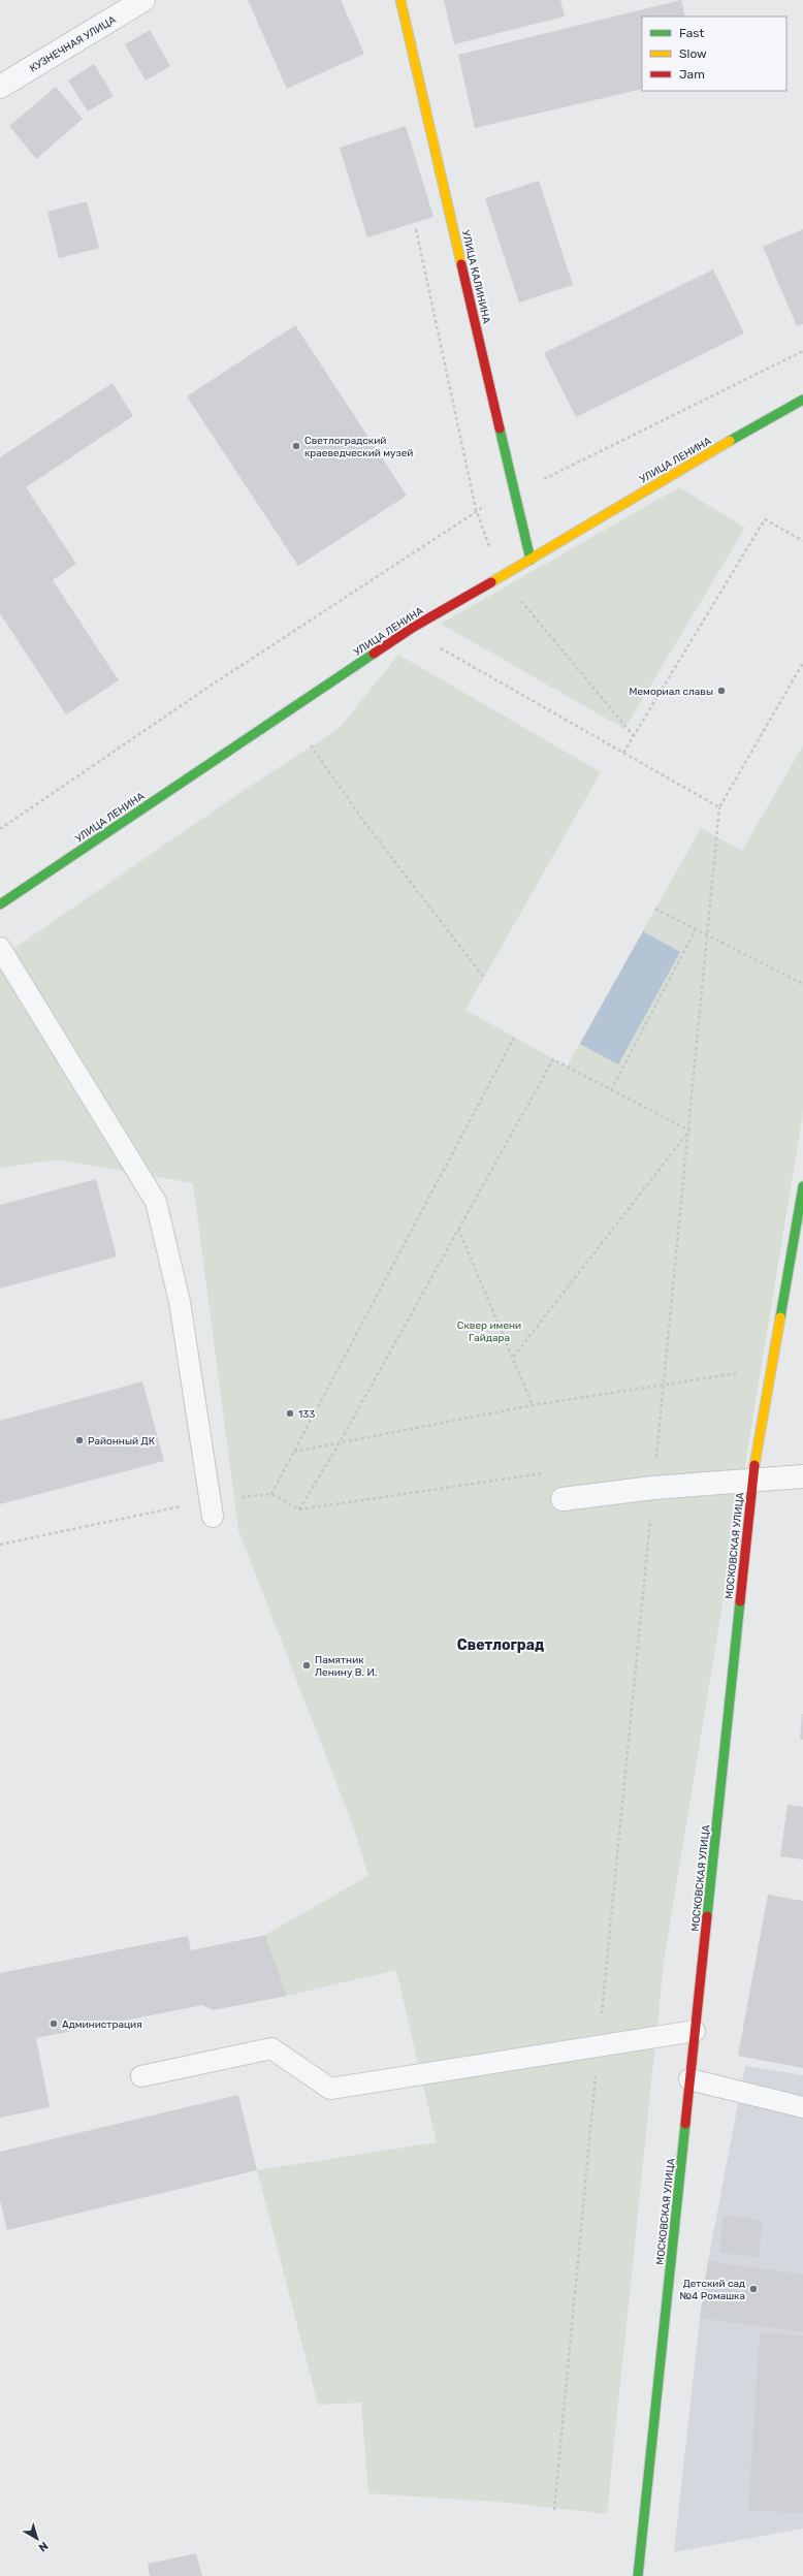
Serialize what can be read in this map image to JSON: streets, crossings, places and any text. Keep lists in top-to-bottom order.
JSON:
{
  "streets": {
    "street": [
      "КУЗНЕЧНАЯ УЛИЦА",
      "УЛИЦА КАЛИНИНА",
      "УЛИЦА ЛЕНИНА",
      "МОСКОВСКАЯ УЛИЦА"
    ]
  },
  "crossings": [
    ["УЛИЦА КАЛИНИНА", "УЛИЦА ЛЕНИНА"]
  ],
  "districts": ["Светлоград"],
  "parks": ["Сквер имени Гайдара"],
  "places": [
    "Светлоградский краеведческий музей",
    "Мемориал славы",
    "133",
    "Районный ДК",
    "Памятник Ленину В. И.",
    "Администрация",
    "Детский сад №4 Ромашка"
  ],
  "legend": ["Fast", "Slow", "Jam"],
  "north": "bottom right"
}
